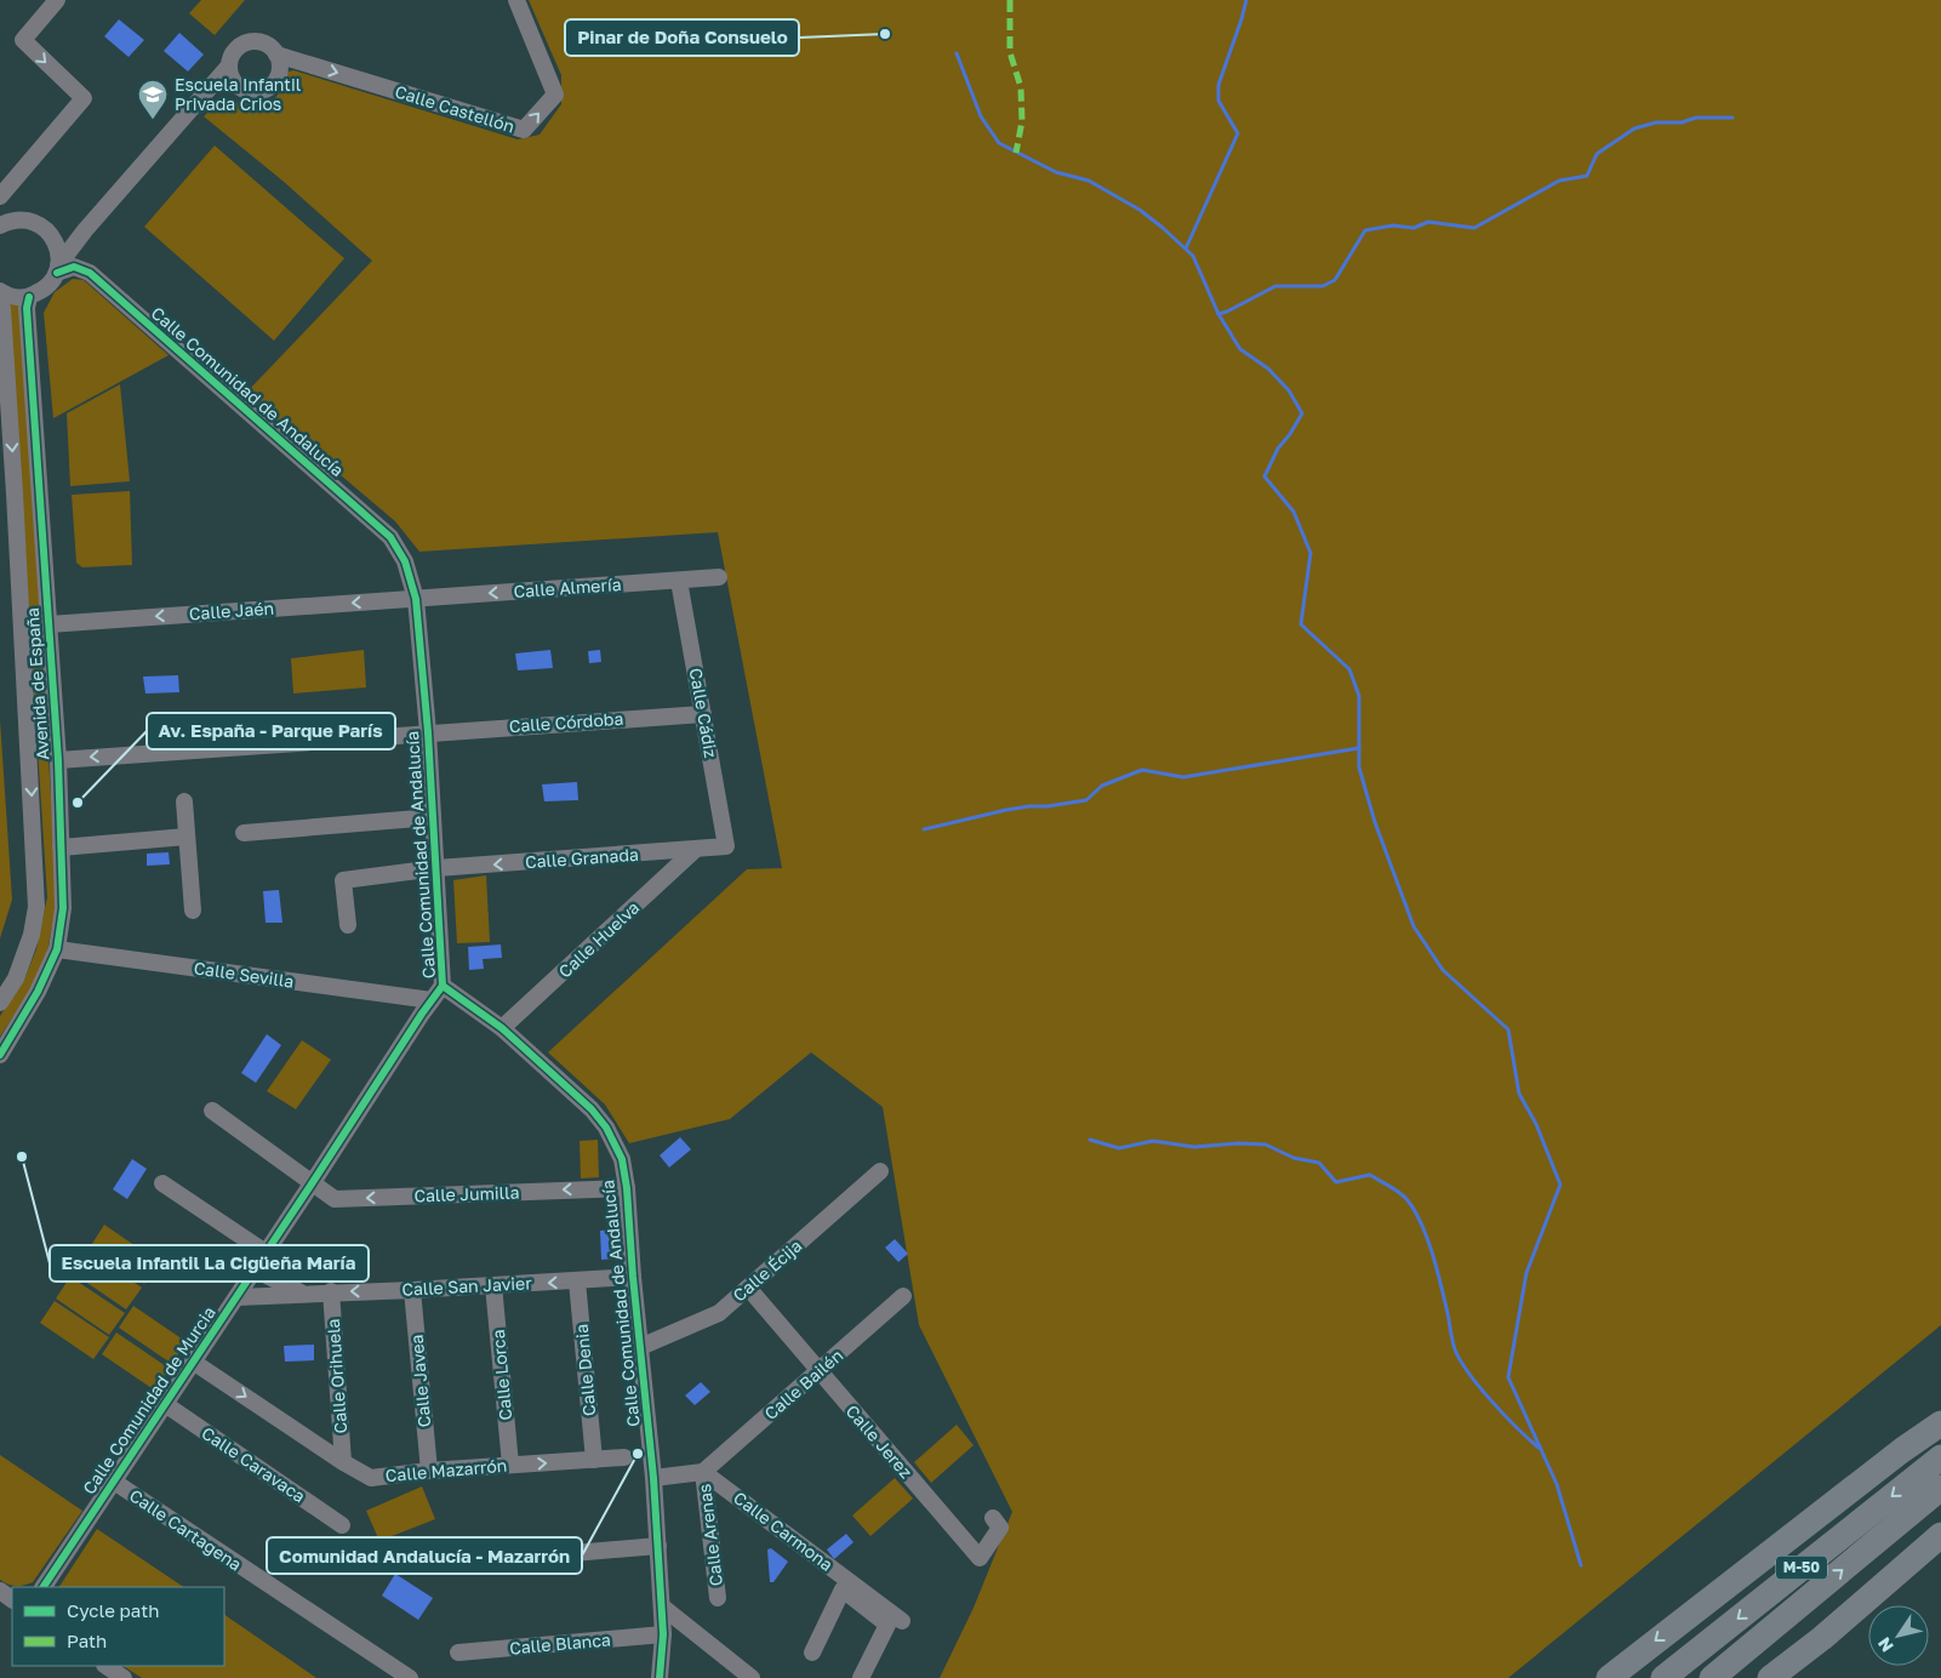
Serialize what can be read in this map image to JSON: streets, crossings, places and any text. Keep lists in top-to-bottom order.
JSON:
{
  "streets": {
    "highway": ["M-50"],
    "street": [
      "Calle Castellón",
      "Calle Comunidad de Andalucía",
      "Calle Almería",
      "Calle Jaén",
      "Avenida de España",
      "Calle Cádiz",
      "Calle Córdoba",
      "Calle Granada",
      "Calle Huelva",
      "Calle Sevilla",
      "Calle Jumilla",
      "Calle Écija",
      "Calle San Javier",
      "Calle Denia",
      "Calle Lorca",
      "Calle Orihuela",
      "Calle Javea",
      "Calle Bailén",
      "Calle Comunidad de Murcia",
      "Calle Jerez",
      "Calle Caravaca",
      "Calle Mazarrón",
      "Calle Cartagena",
      "Calle Carmona",
      "Calle Arenas",
      "Calle Blanca"
    ]
  },
  "crossings": [
    ["Calle Comunidad de Andalucía", "Calle Almería"],
    ["Calle Comunidad de Andalucía", "Calle Jaén"],
    ["Calle Comunidad de Andalucía", "Calle Córdoba"],
    ["Calle Comunidad de Andalucía", "Calle Granada"],
    ["Calle Comunidad de Andalucía", "Calle Huelva"],
    ["Calle Comunidad de Andalucía", "Calle Jumilla"],
    ["Calle Comunidad de Andalucía", "Calle Écija"],
    ["Calle Comunidad de Andalucía", "Calle San Javier"],
    ["Calle Comunidad de Andalucía", "Calle Comunidad de Murcia"],
    ["Calle Comunidad de Andalucía", "Calle Blanca"],
    ["Calle Almería", "Calle Jaén"],
    ["Calle Almería", "Calle Cádiz"],
    ["Calle Jaén", "Avenida de España"],
    ["Avenida de España", "Calle Córdoba"],
    ["Avenida de España", "Calle Sevilla"],
    ["Calle Cádiz", "Calle Córdoba"],
    ["Calle Cádiz", "Calle Granada"],
    ["Calle Granada", "Calle Huelva"],
    ["Calle Sevilla", "Calle Comunidad de Murcia"],
    ["Calle Jumilla", "Calle Comunidad de Murcia"],
    ["Calle Écija", "Calle Jerez"],
    ["Calle San Javier", "Calle Denia"],
    ["Calle San Javier", "Calle Lorca"],
    ["Calle San Javier", "Calle Orihuela"],
    ["Calle San Javier", "Calle Javea"],
    ["Calle San Javier", "Calle Comunidad de Murcia"],
    ["Calle Denia", "Calle Mazarrón"],
    ["Calle Lorca", "Calle Mazarrón"],
    ["Calle Orihuela", "Calle Mazarrón"],
    ["Calle Javea", "Calle Mazarrón"],
    ["Calle Bailén", "Calle Jerez"],
    ["Calle Bailén", "Calle Carmona"],
    ["Calle Bailén", "Calle Arenas"],
    ["Calle Comunidad de Murcia", "Calle Caravaca"],
    ["Calle Comunidad de Murcia", "Calle Mazarrón"],
    ["Calle Comunidad de Murcia", "Calle Cartagena"],
    ["Calle Carmona", "Calle Arenas"]
  ],
  "one_way": [
    "Calle Almería",
    "Calle Jaén",
    "Calle Granada",
    "Calle Jumilla",
    "Calle San Javier",
    "Calle Mazarrón"
  ],
  "places": {
    "other": [
      "Pinar de Doña Consuelo",
      "Av. España - Parque París",
      "Escuela Infantil La Cigüeña María",
      "Comunidad Andalucía - Mazarrón"
    ],
    "school or university": ["Escuela Infantil Privada Crios"]
  },
  "legend": ["Cycle path", "Path"],
  "north": "bottom left"
}
